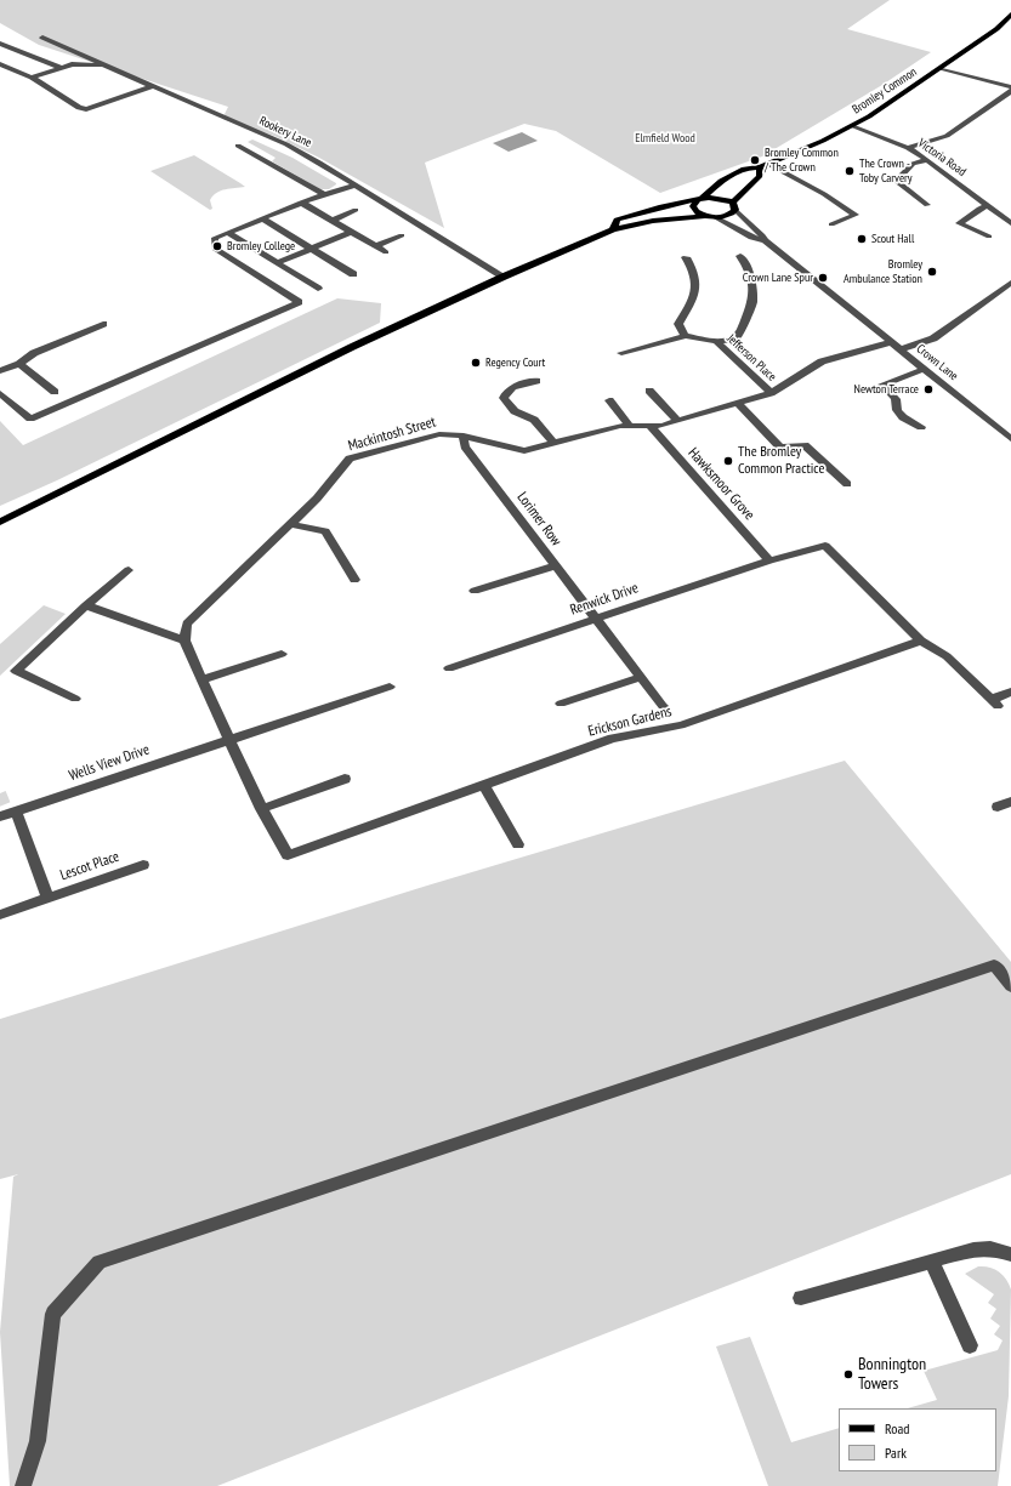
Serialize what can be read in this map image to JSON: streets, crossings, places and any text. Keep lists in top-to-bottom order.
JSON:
{
  "streets": {
    "main road": ["Bromley Common"],
    "street": [
      "Rookery Lane",
      "Victoria Road",
      "Jefferson Place",
      "Crown Lane",
      "Mackintosh Street",
      "Hawksmoor Grove",
      "Lorimer Row",
      "Renwick Drive",
      "Erickson Gardens",
      "Wells View Drive",
      "Lescot Place"
    ]
  },
  "crossings": [
    ["Bromley Common", "Victoria Road"],
    ["Jefferson Place", "Mackintosh Street"],
    ["Mackintosh Street", "Hawksmoor Grove"],
    ["Mackintosh Street", "Lorimer Row"],
    ["Hawksmoor Grove", "Renwick Drive"],
    ["Lorimer Row", "Renwick Drive"],
    ["Erickson Gardens", "Wells View Drive"],
    ["Wells View Drive", "Lescot Place"]
  ],
  "parks": ["Elmfield Wood"],
  "places": [
    "Bromley Common / The Crown",
    "The Crown - Toby Carvery",
    "Scout Hall",
    "Bromley College",
    "Bromley Ambulance Station",
    "Crown Lane Spur",
    "Regency Court",
    "Newton Terrace",
    "The Bromley Common Practice",
    "Bonnington Towers"
  ],
  "legend": ["Road", "Park"]
}
